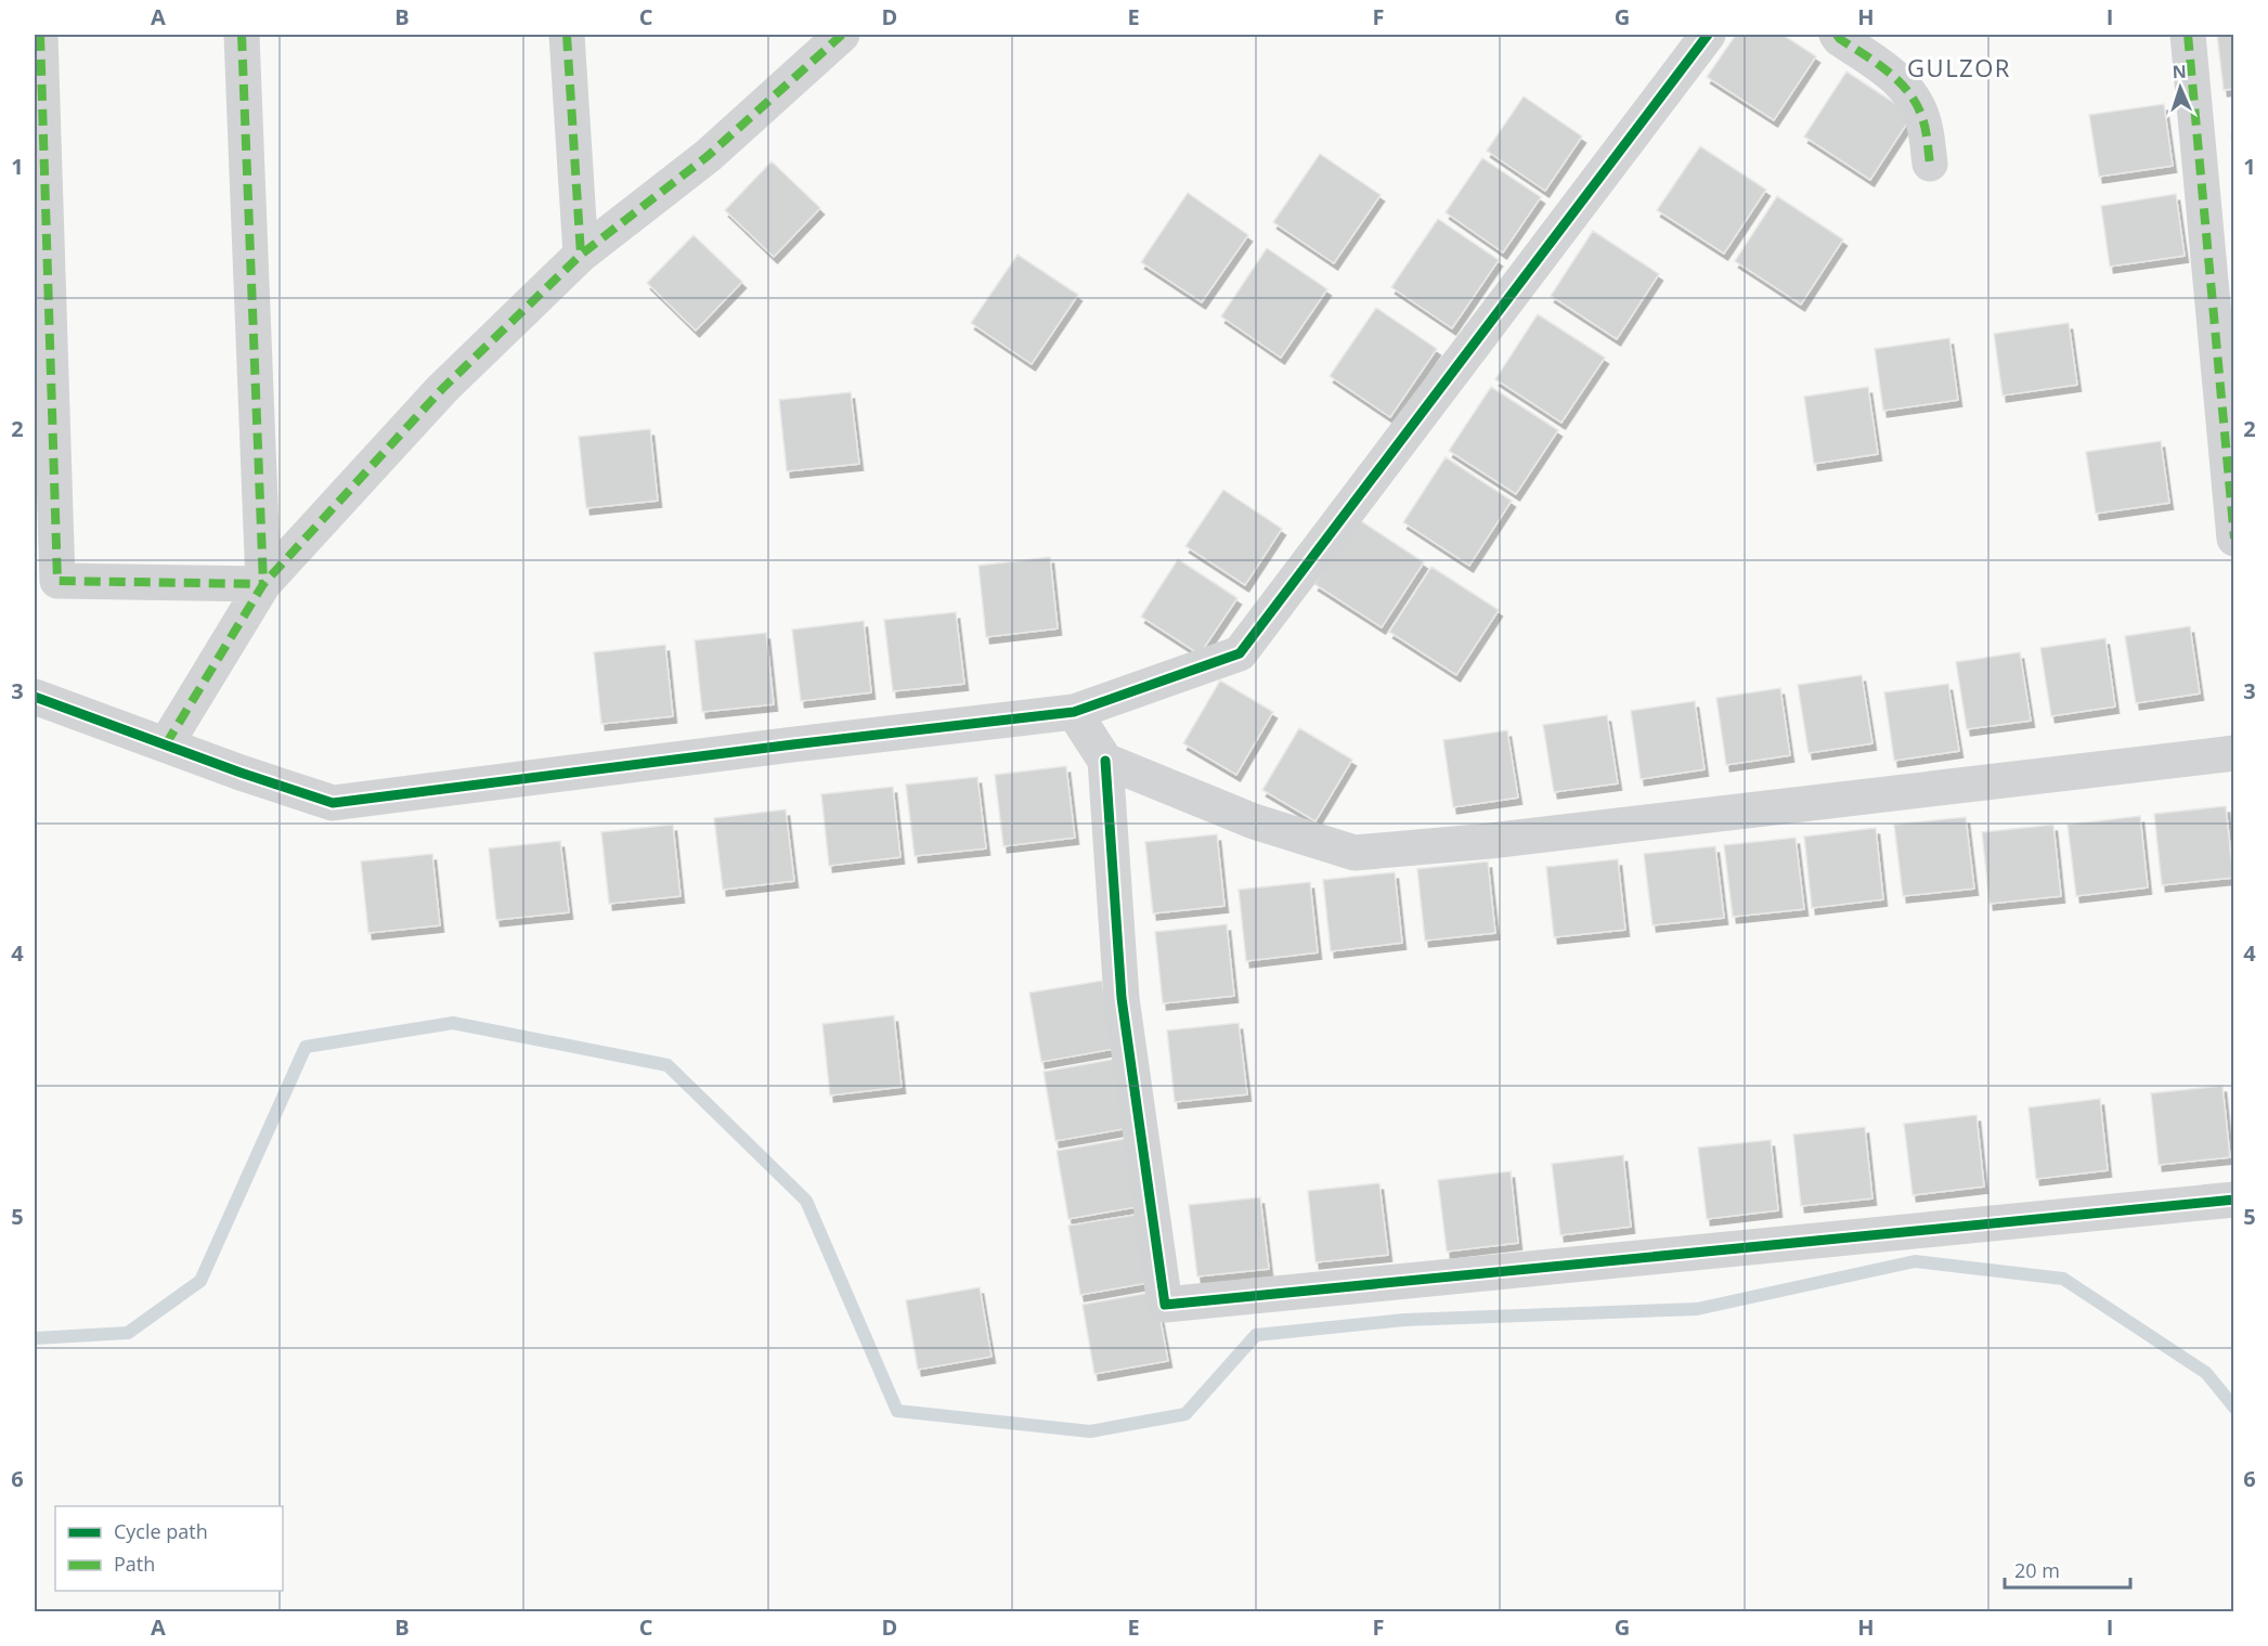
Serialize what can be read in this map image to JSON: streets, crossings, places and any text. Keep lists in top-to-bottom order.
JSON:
{
  "districts": ["GULZOR"],
  "legend": ["Cycle path", "Path"],
  "scale_bar": "20 m",
  "north": "top",
  "grid": {
    "columns": [
      "A",
      "B",
      "C",
      "D",
      "E",
      "F",
      "G",
      "H",
      "I"
    ],
    "rows": [
      "1",
      "2",
      "3",
      "4",
      "5",
      "6"
    ]
  }
}
